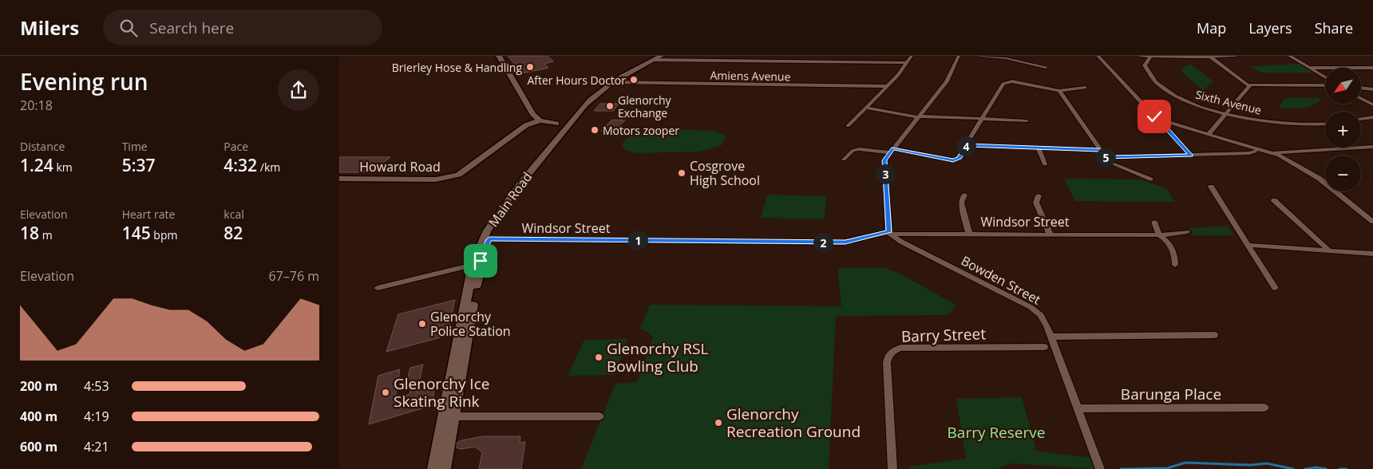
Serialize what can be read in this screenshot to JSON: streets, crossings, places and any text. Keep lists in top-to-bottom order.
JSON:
{
  "streets": {
    "main road": ["Howard Road", "Main Road"],
    "street": [
      "Amiens Avenue",
      "Sixth Avenue",
      "Windsor Street",
      "Bowden Street",
      "Barry Street",
      "Barunga Place"
    ]
  },
  "crossings": [
    ["Amiens Avenue", "Main Road"],
    ["Main Road", "Windsor Street"],
    ["Windsor Street", "Bowden Street"],
    ["Bowden Street", "Barunga Place"]
  ],
  "parks": ["Barry Reserve"],
  "places": [
    "Brierley Hose & Handling",
    "After Hours Doctor",
    "Glenorchy Exchange",
    "Motors zooper",
    "Cosgrove High School",
    "Glenorchy Police Station",
    "Glenorchy RSL Bowling Club",
    "Glenorchy Ice Skating Rink",
    "Glenorchy Recreation Ground"
  ],
  "north": "bottom left",
  "page": {
    "header": "Milers",
    "search": "Search here",
    "nav": ["Map", "Layers", "Share"],
    "heading": ["Evening run", "20:18"],
    "map_buttons": ["+", "−"],
    "stats": [
      ["Distance", "1.24 km"],
      ["Time", "5:37"],
      ["Pace", "4:32 /km"],
      ["Elevation", "18 m"],
      ["Heart rate", "145 bpm"],
      ["kcal", "82"]
    ],
    "pins": [
      "4",
      "5",
      "3",
      "1",
      "2"
    ],
    "chart": ["Elevation", "67–76 m"],
    "list": [
      {
        "name": "200 m",
        "note": "4:53"
      },
      {
        "name": "400 m",
        "note": "4:19"
      },
      {
        "name": "600 m",
        "note": "4:21"
      }
    ]
  }
}
